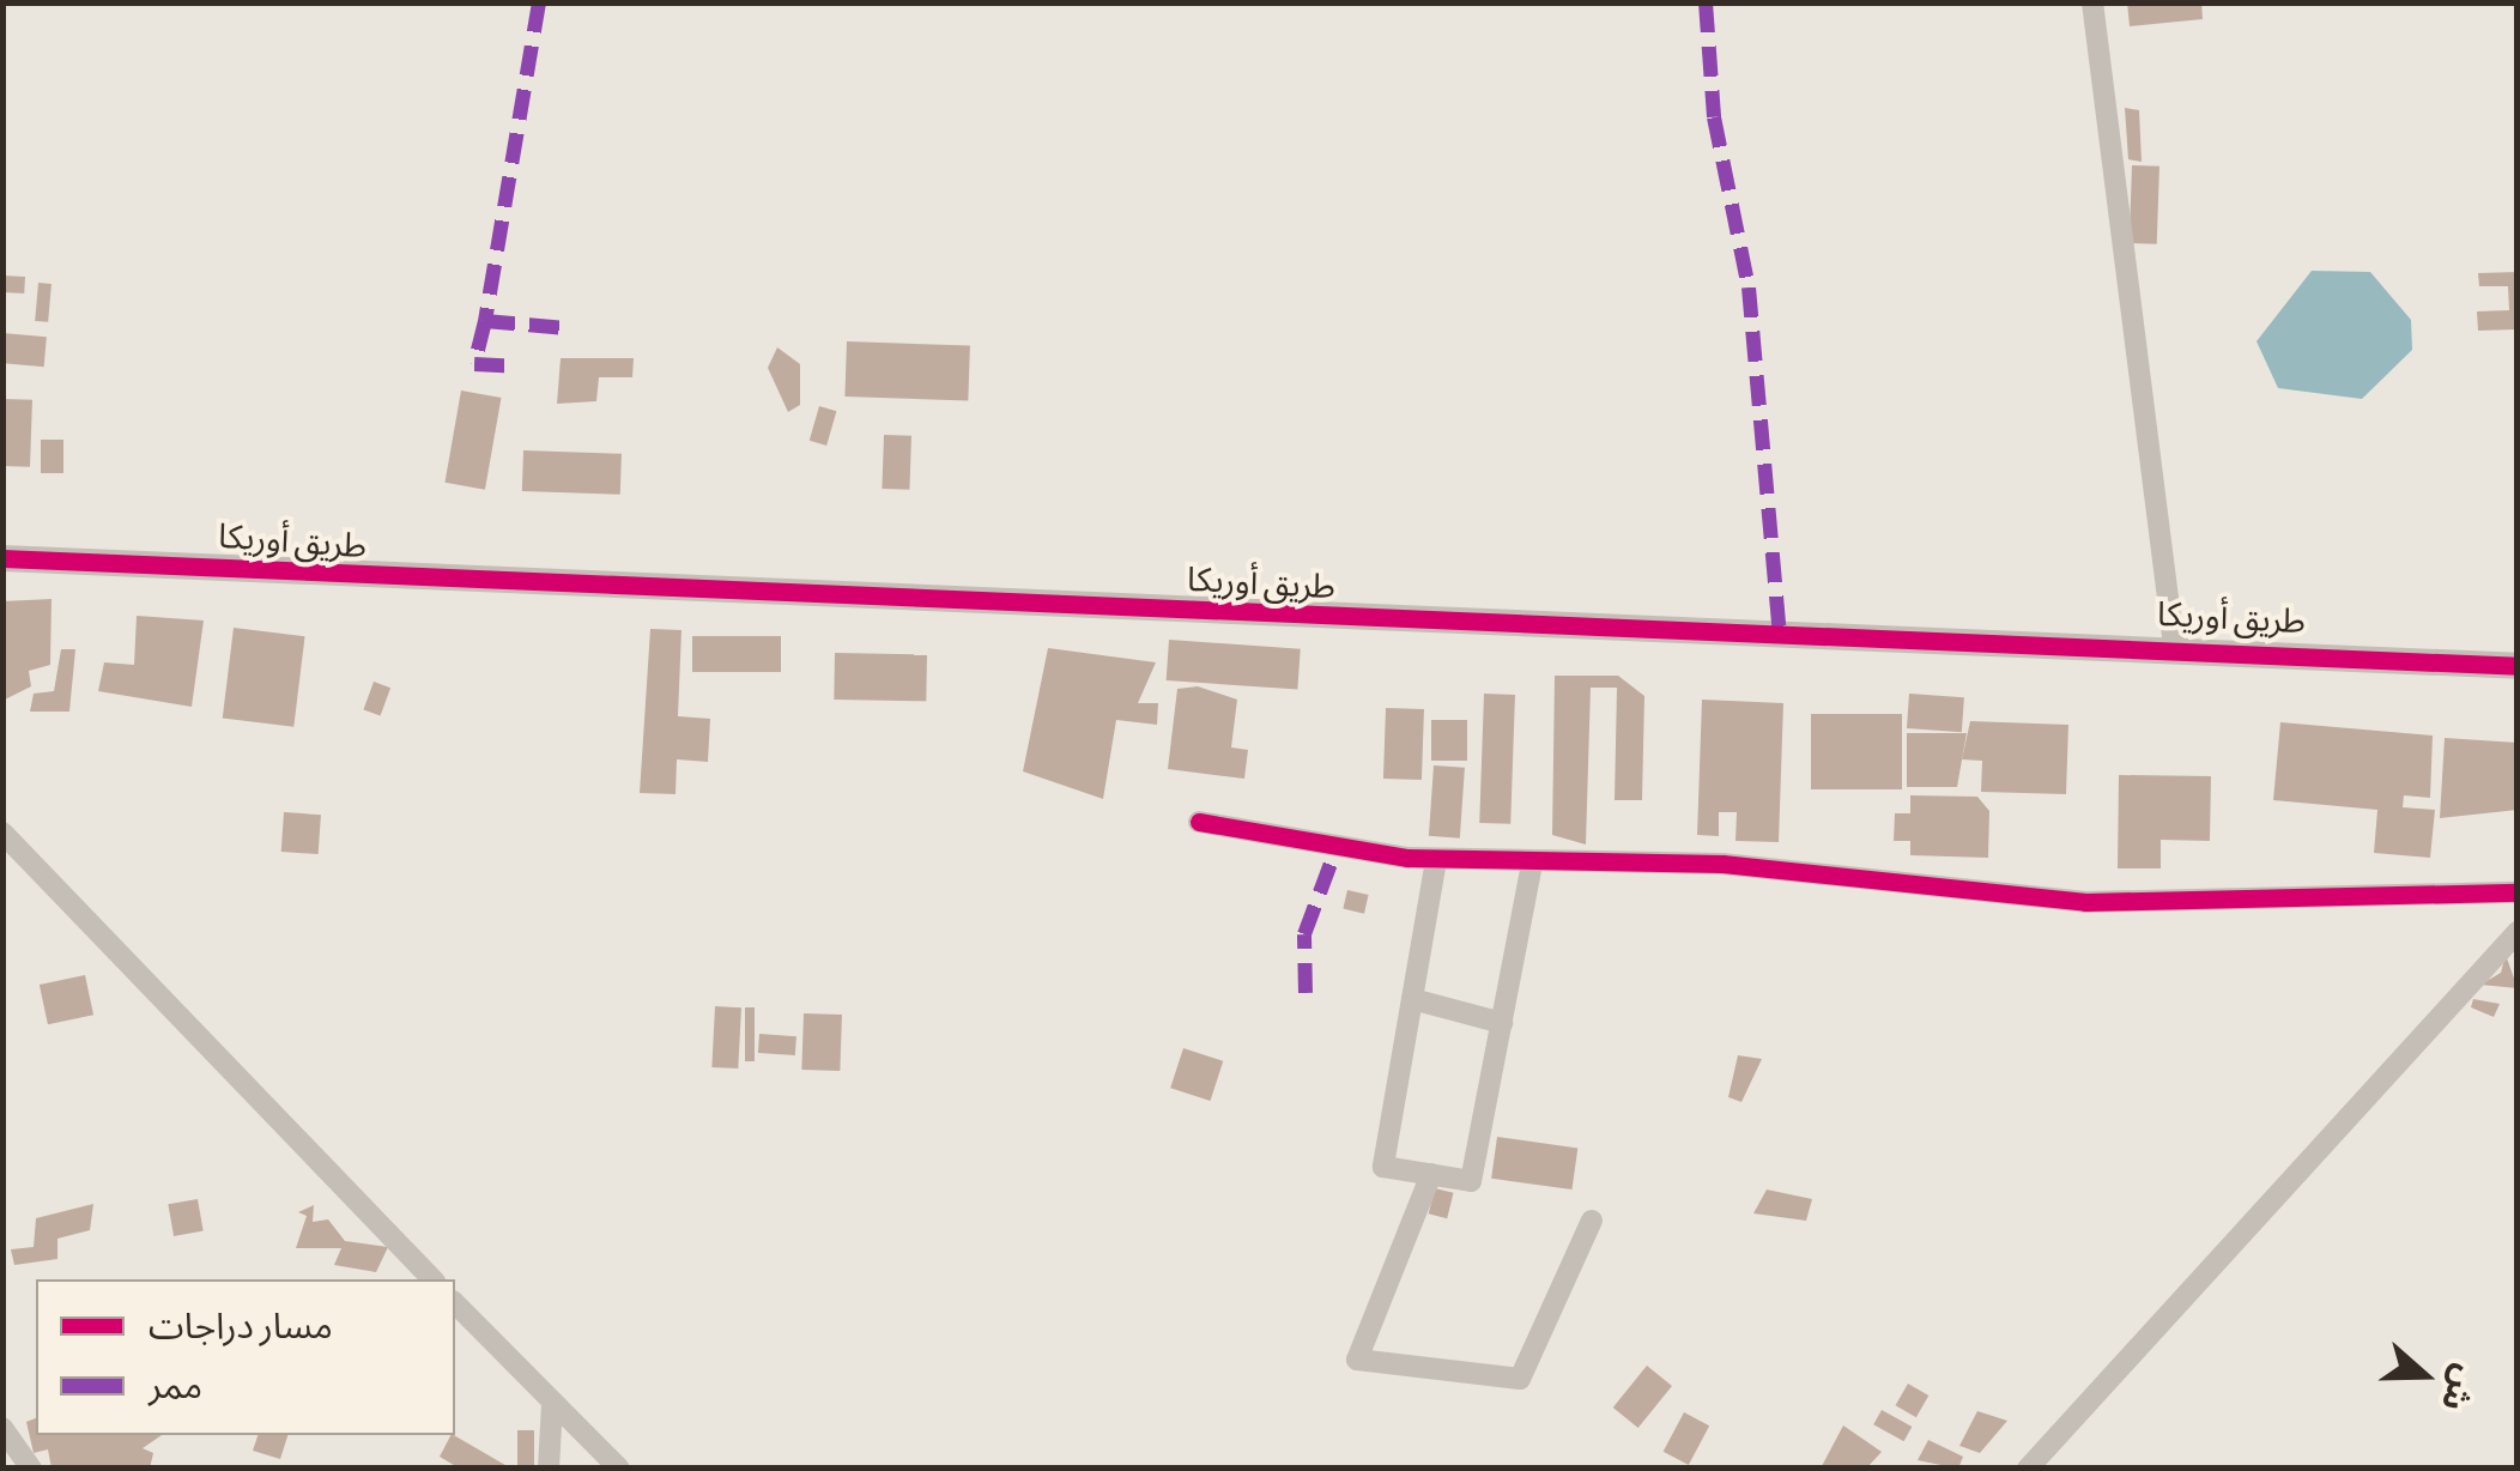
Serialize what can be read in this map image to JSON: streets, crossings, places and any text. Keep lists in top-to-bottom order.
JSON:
{
  "streets": {
    "street": ["طريق أوريكا"]
  },
  "legend": ["مسار دراجات", "ممر"],
  "north": "right"
}
